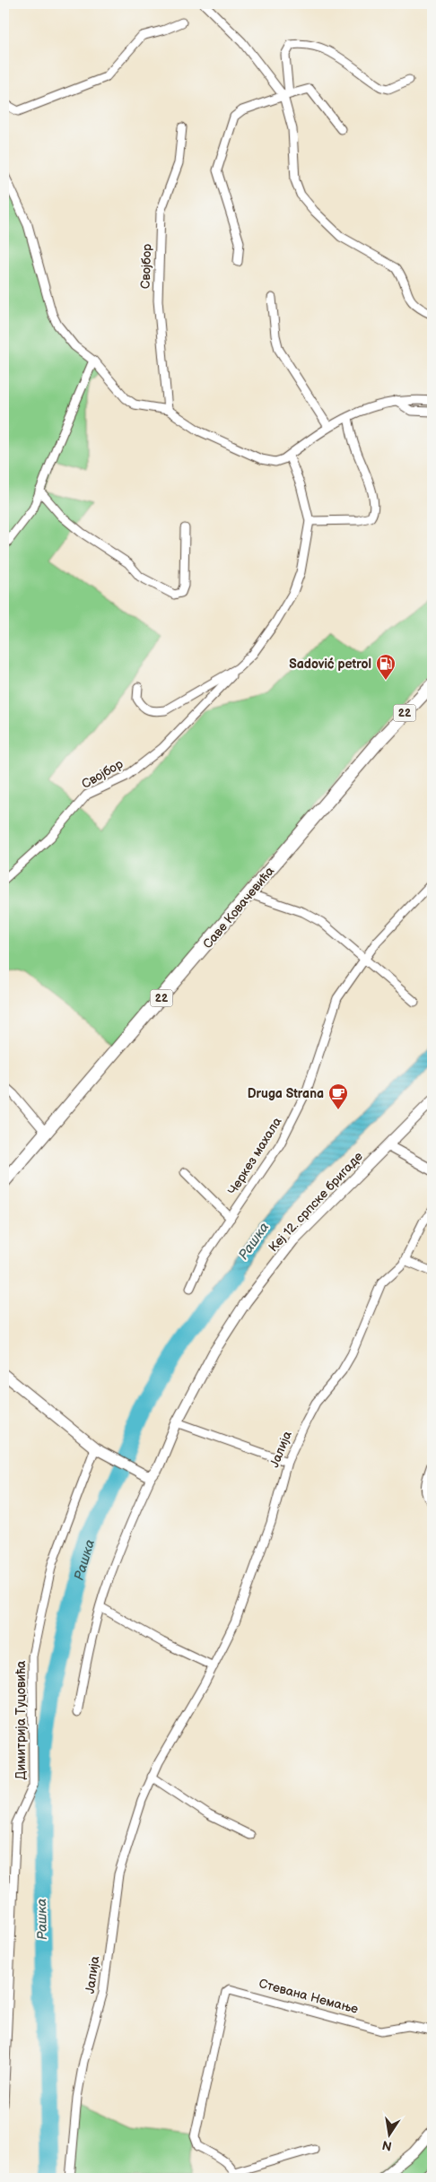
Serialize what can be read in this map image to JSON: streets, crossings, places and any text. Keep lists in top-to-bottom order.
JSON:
{
  "streets": {
    "main road": ["22", "Саве Ковачевића"],
    "street": [
      "Својбор",
      "Черкез махала",
      "Кеј 12. српске бригаде",
      "Јалија",
      "Димитрија Туцовића",
      "Стевана Немање"
    ]
  },
  "water": ["Рашка"],
  "places": {
    "fuel station": ["Sadović petrol"],
    "cafe": ["Druga Strana"]
  },
  "north": "bottom"
}
